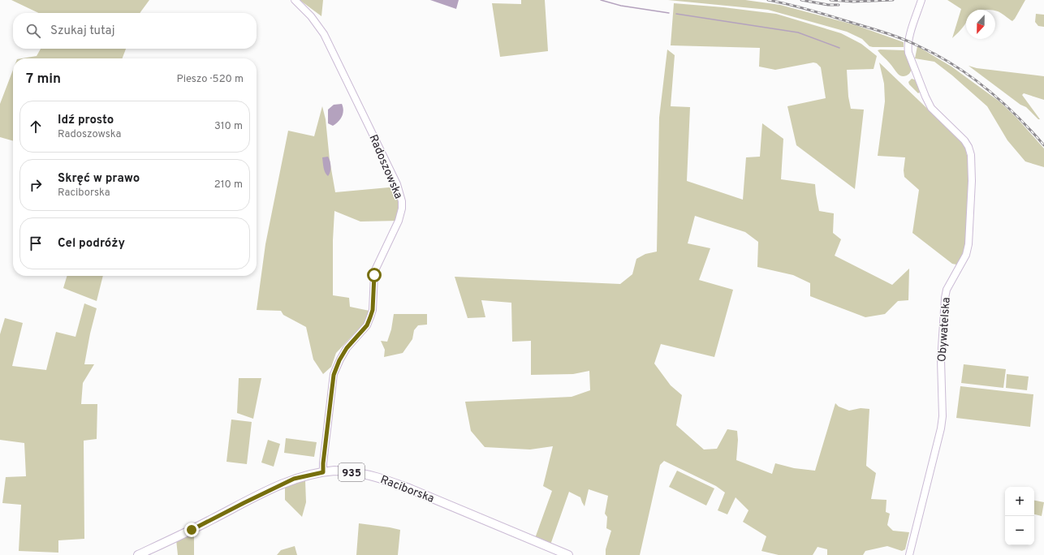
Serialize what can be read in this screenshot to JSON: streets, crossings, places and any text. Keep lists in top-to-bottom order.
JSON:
{
  "streets": {
    "main road": ["935", "Raciborska"],
    "street": ["Radoszowska", "Obywatelska"]
  },
  "crossings": [
    ["Radoszowska", "Raciborska"]
  ],
  "north": "bottom",
  "page": {
    "search": "Szukaj tutaj",
    "heading": ["7 min", "Pieszo · 520 m"],
    "list": [
      ["Idź prosto", "Radoszowska", "310 m"],
      ["Skręć w prawo", "Raciborska", "210 m"],
      "Cel podróży"
    ],
    "map_buttons": ["+", "−"]
  }
}
